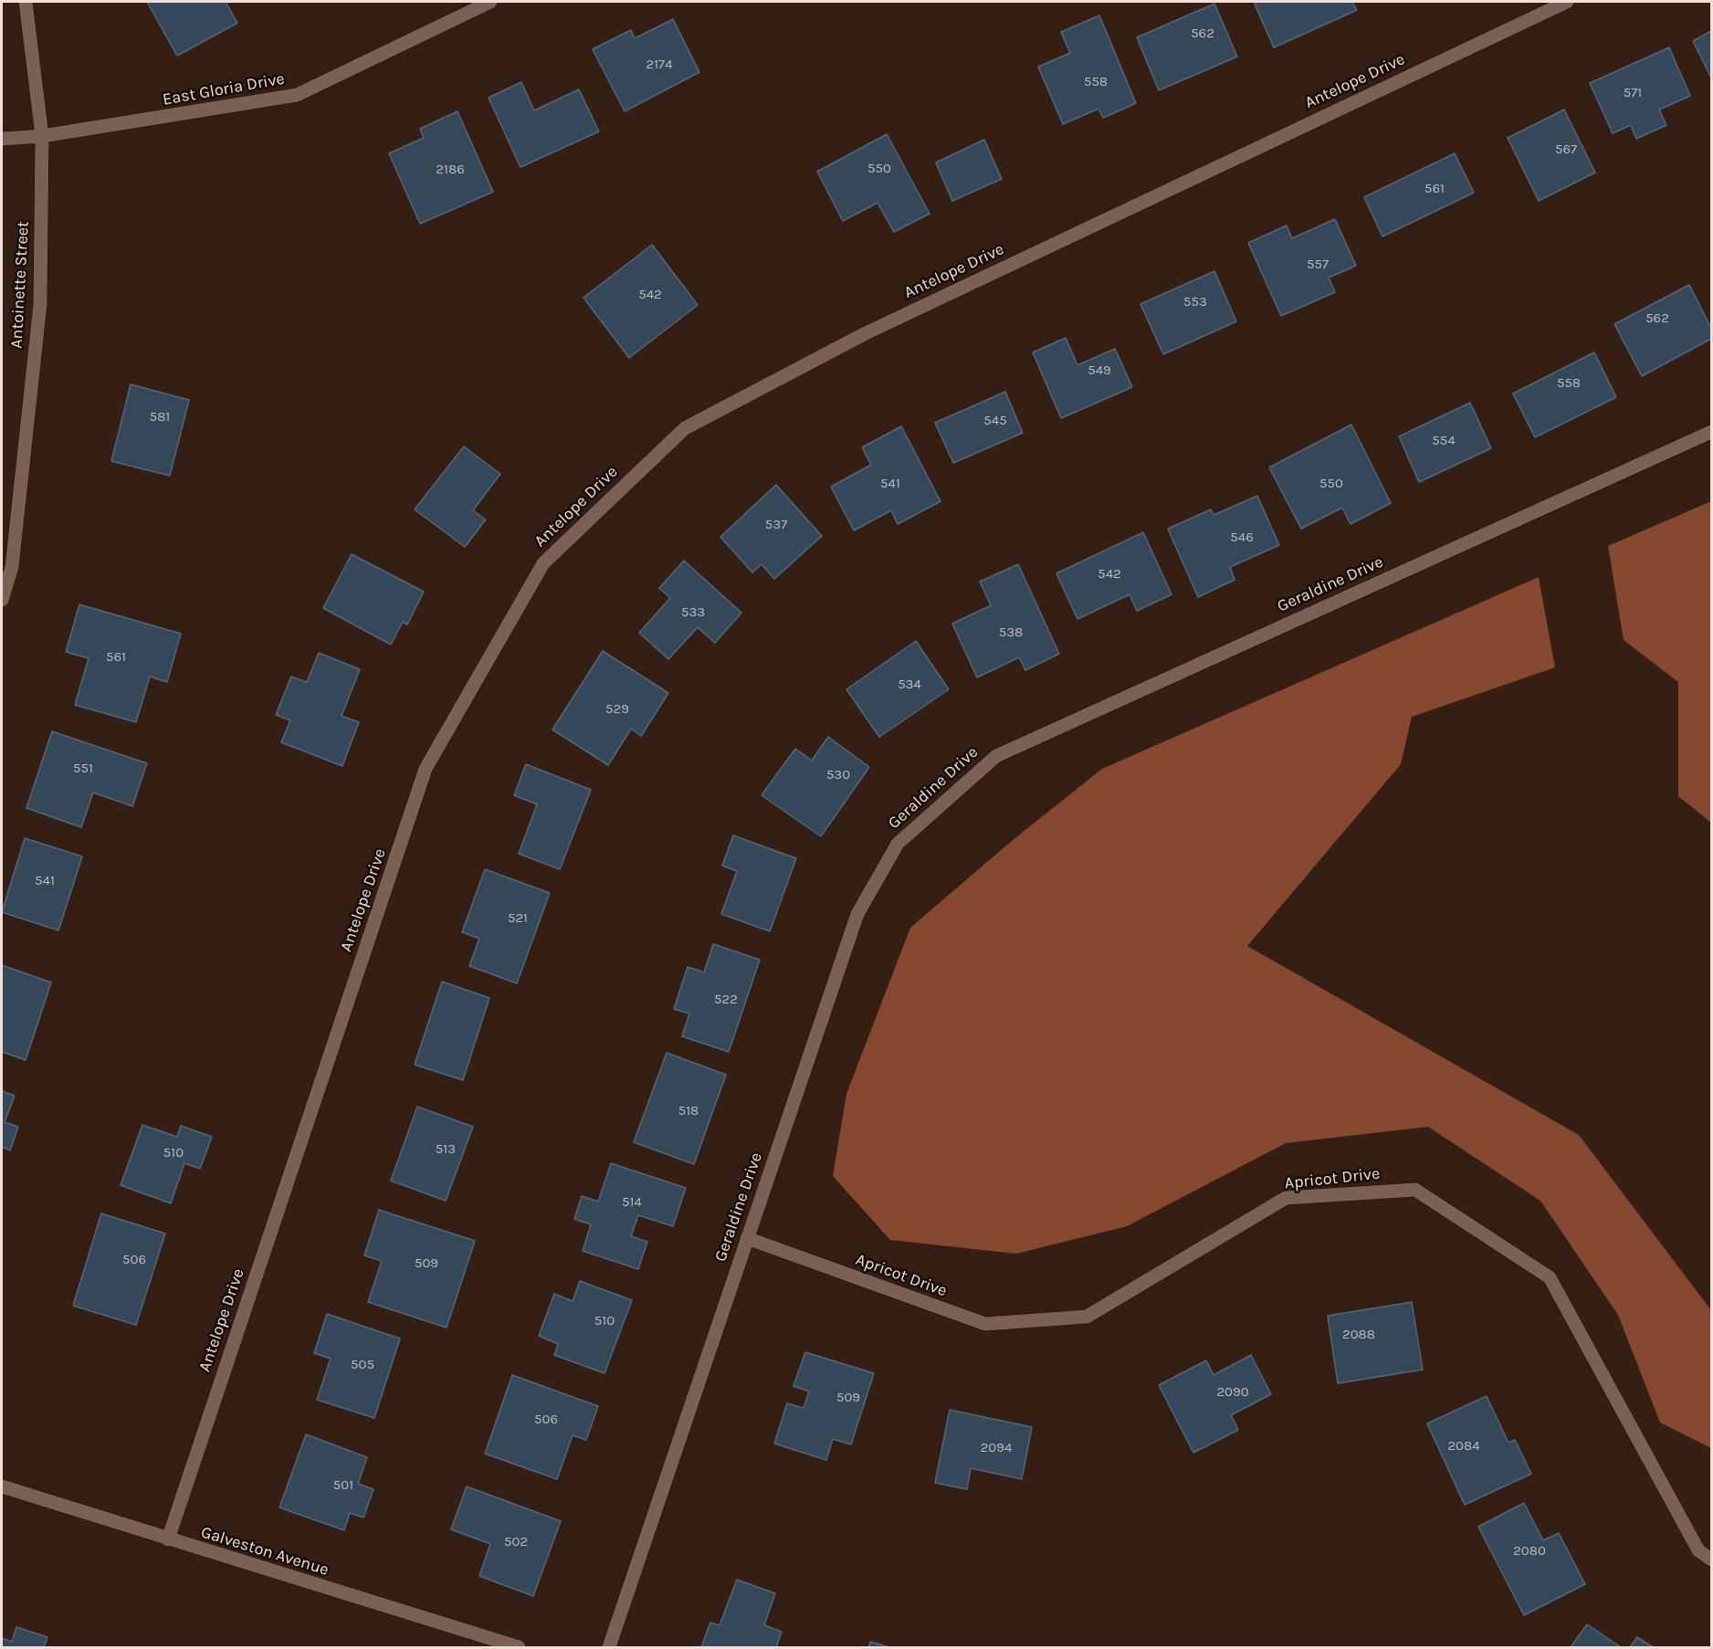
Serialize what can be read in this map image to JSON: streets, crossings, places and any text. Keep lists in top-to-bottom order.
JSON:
{
  "streets": {
    "street": [
      "Antelope Drive",
      "East Gloria Drive",
      "Antoinette Street",
      "Geraldine Drive",
      "Apricot Drive",
      "Galveston Avenue"
    ]
  },
  "crossings": [
    ["Antelope Drive", "Galveston Avenue"],
    ["East Gloria Drive", "Antoinette Street"],
    ["Geraldine Drive", "Apricot Drive"]
  ],
  "house_numbers": [
    "562",
    "2174",
    "558",
    "571",
    "567",
    "550",
    "2186",
    "561",
    "557",
    "542",
    "553",
    "562",
    "549",
    "558",
    "581",
    "545",
    "554",
    "541",
    "550",
    "537",
    "546",
    "542",
    "533",
    "538",
    "561",
    "534",
    "529",
    "551",
    "530",
    "541",
    "521",
    "522",
    "518",
    "513",
    "510",
    "514",
    "506",
    "509",
    "510",
    "2088",
    "505",
    "2090",
    "509",
    "506",
    "2084",
    "2094",
    "501",
    "502",
    "2080"
  ]
}
